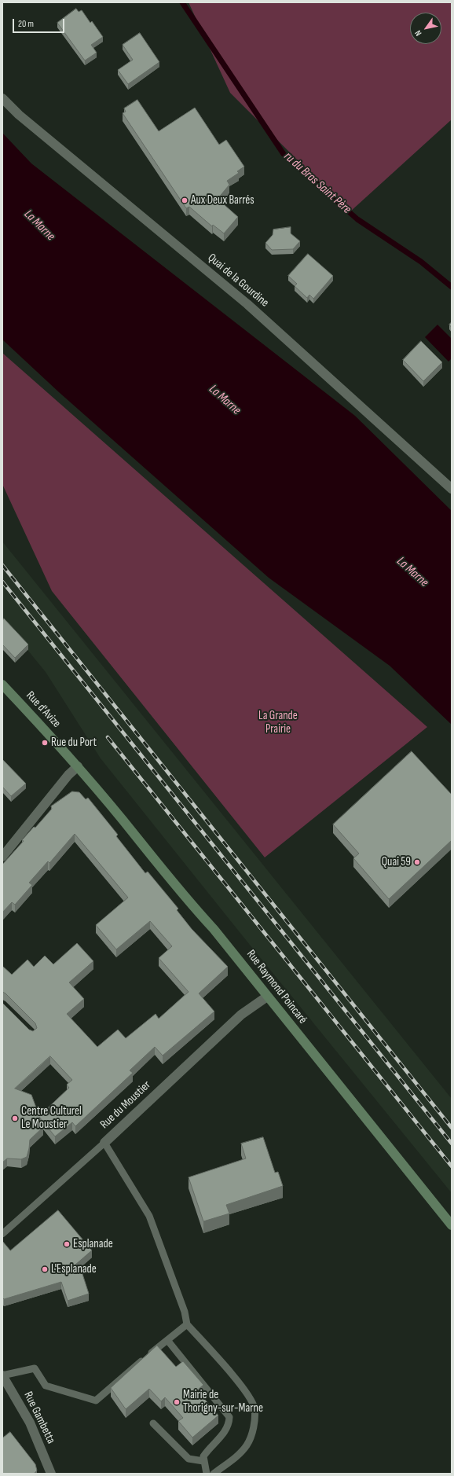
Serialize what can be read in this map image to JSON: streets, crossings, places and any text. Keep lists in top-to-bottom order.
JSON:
{
  "streets": {
    "street": [
      "Quai de la Gourdine",
      "Rue d'Avize",
      "Rue Raymond Poincaré",
      "Rue du Moustier",
      "Rue Gambetta"
    ]
  },
  "crossings": [
    ["Rue d'Avize", "Rue Raymond Poincaré"],
    ["Rue Raymond Poincaré", "Rue du Moustier"]
  ],
  "water": ["ru du Bras Saint Père", "La Marne"],
  "parks": ["La Grande Prairie"],
  "places": [
    "Aux Deux Barrés",
    "Rue du Port",
    "Quai 59",
    "Centre Culturel Le Moustier",
    "Esplanade",
    "L'Esplanade",
    "Mairie de Thorigny-sur-Marne"
  ],
  "scale_bar": "20 m",
  "north": "bottom left"
}
